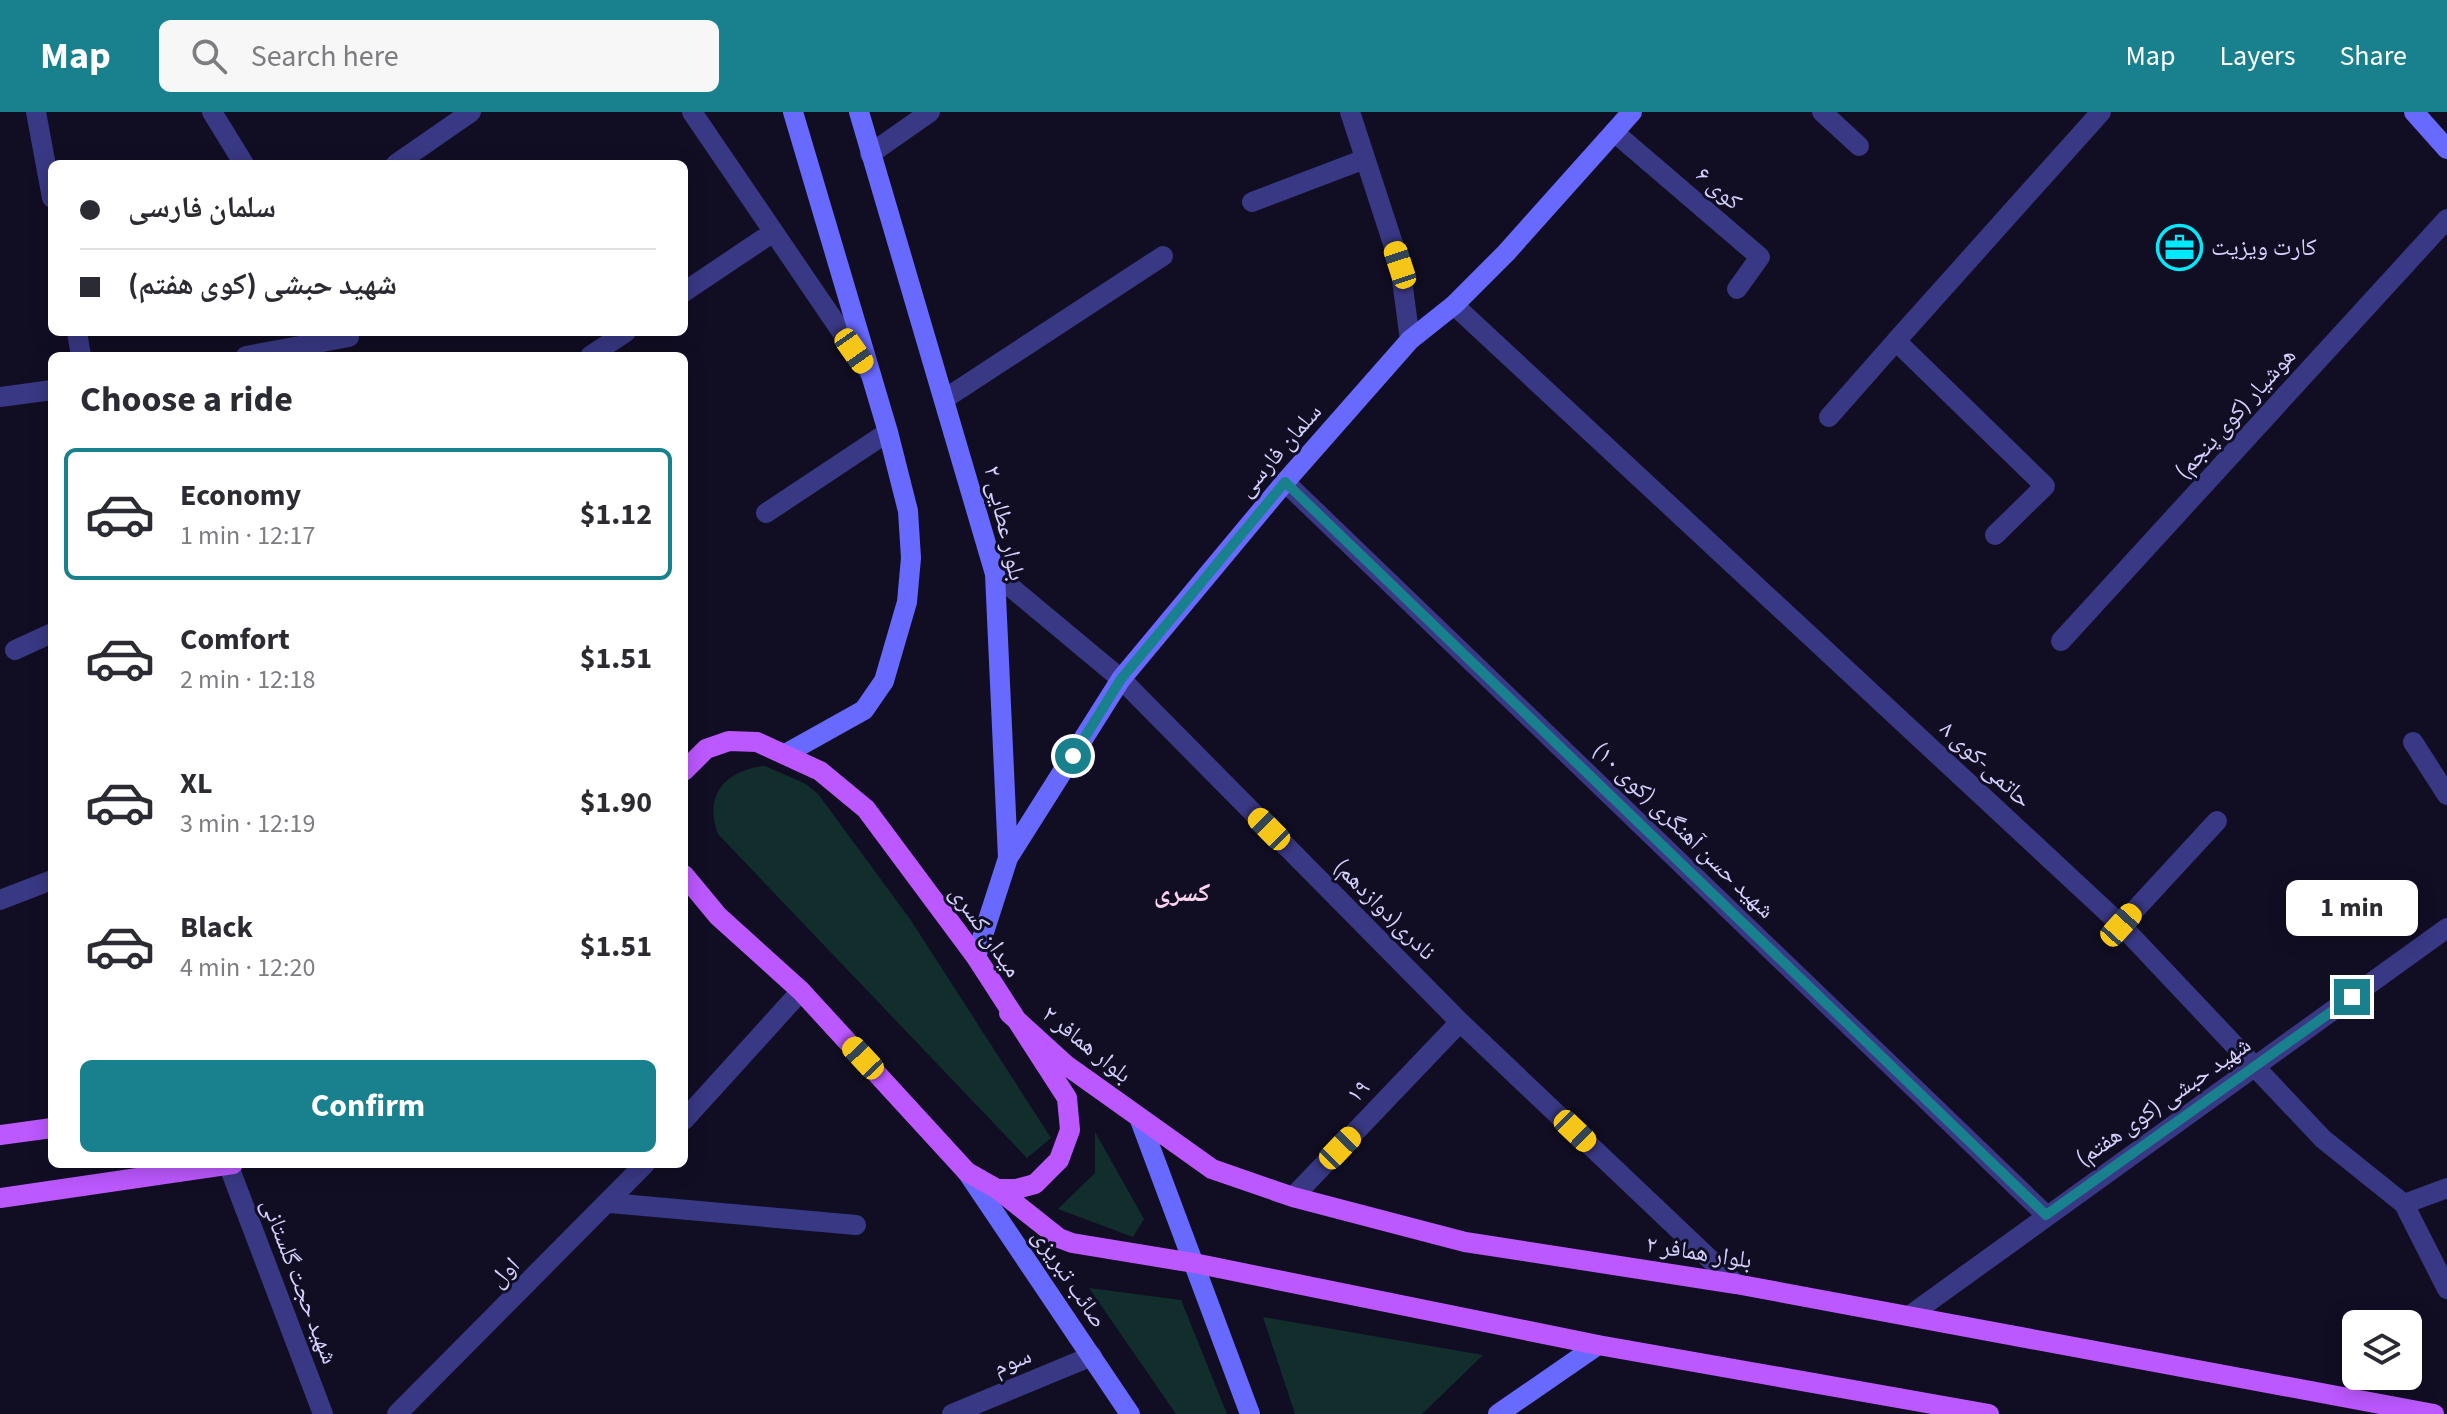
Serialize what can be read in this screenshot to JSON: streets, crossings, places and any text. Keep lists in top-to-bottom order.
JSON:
{
  "streets": {
    "main road": ["میدان کسری", "بلوار همافر ۲"],
    "street": [
      "کوی ۶",
      "هوشیار (کوی پنجم)",
      "سلمان فارسی",
      "بلوار عطایی ۲",
      "حاتمی-کوی ۸",
      "شهید حسن آهنگری (کوی ۱۰)",
      "نادری(دوازدهم)",
      "۱۹",
      "شهید حبشی (کوی هفتم)",
      "اول",
      "صائب تبریزی",
      "شهید حجت گلستانی",
      "سوم"
    ]
  },
  "crossings": [
    ["کوی ۶", "سلمان فارسی"],
    ["سلمان فارسی", "بلوار عطایی ۲"],
    ["سلمان فارسی", "حاتمی-کوی ۸"],
    ["سلمان فارسی", "شهید حسن آهنگری (کوی ۱۰)"],
    ["سلمان فارسی", "نادری(دوازدهم)"],
    ["بلوار عطایی ۲", "نادری(دوازدهم)"],
    ["بلوار عطایی ۲", "میدان کسری"],
    ["حاتمی-کوی ۸", "شهید حبشی (کوی هفتم)"],
    ["شهید حسن آهنگری (کوی ۱۰)", "شهید حبشی (کوی هفتم)"],
    ["نادری(دوازدهم)", "بلوار همافر ۲"],
    ["نادری(دوازدهم)", "۱۹"],
    ["میدان کسری", "بلوار همافر ۲"],
    ["بلوار همافر ۲", "۱۹"],
    ["بلوار همافر ۲", "شهید حبشی (کوی هفتم)"],
    ["صائب تبریزی", "سوم"]
  ],
  "districts": ["کسری"],
  "places": {
    "office": ["کارت ویزیت"]
  },
  "page": {
    "header": "Map",
    "search": "Search here",
    "nav": ["Map", "Layers", "Share"],
    "banner": ["سلمان فارسی", "شهید حبشی (کوی هفتم)"],
    "heading": "Choose a ride",
    "list": [
      {
        "name": "Economy",
        "note": "1 min · 12:17",
        "value": "$1.12"
      },
      {
        "name": "Comfort",
        "note": "2 min · 12:18",
        "value": "$1.51"
      },
      {
        "name": "XL",
        "note": "3 min · 12:19",
        "value": "$1.90"
      },
      {
        "name": "Black",
        "note": "4 min · 12:20",
        "value": "$1.51"
      }
    ],
    "bubble": "1 min",
    "buttons": "Confirm"
  }
}
